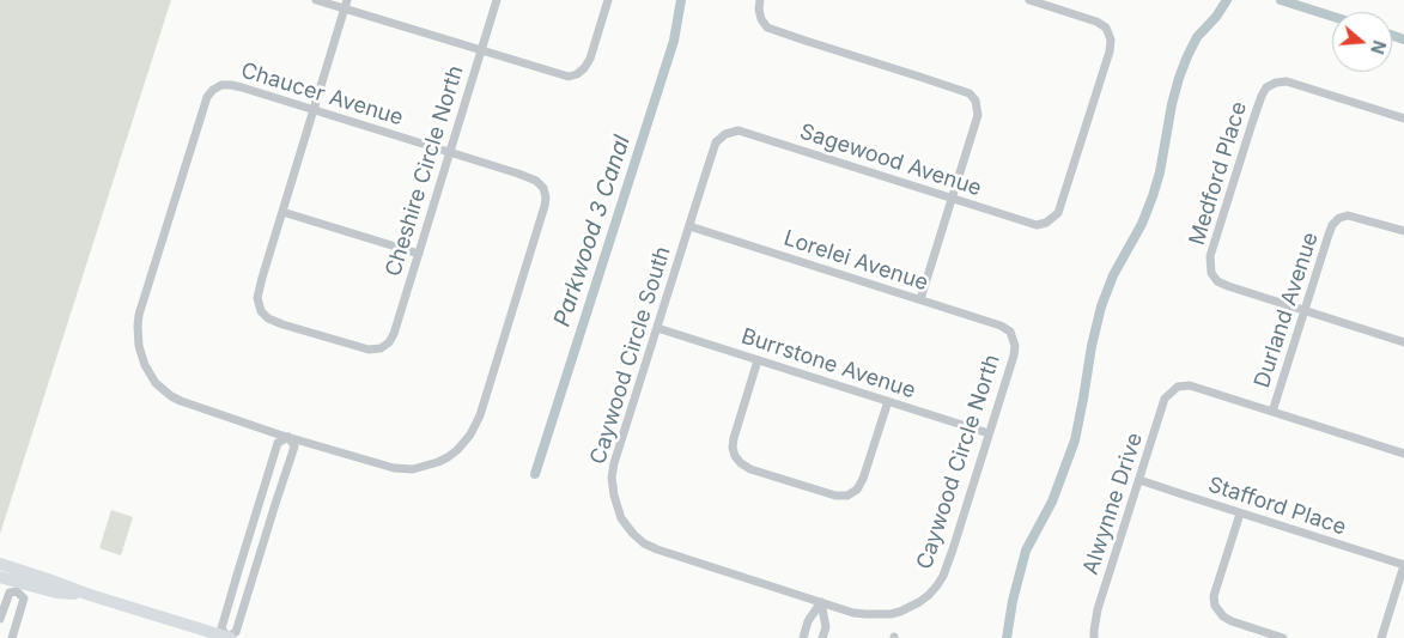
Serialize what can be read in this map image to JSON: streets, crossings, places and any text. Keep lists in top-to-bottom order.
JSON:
{
  "streets": {
    "street": [
      "Chaucer Avenue",
      "Sagewood Avenue",
      "Cheshire Circle North",
      "Medford Place",
      "Lorelei Avenue",
      "Durland Avenue",
      "Caywood Circle South",
      "Burrstone Avenue",
      "Caywood Circle North",
      "Alwynne Drive",
      "Stafford Place"
    ]
  },
  "crossings": [
    ["Chaucer Avenue", "Cheshire Circle North"],
    ["Sagewood Avenue", "Caywood Circle South"],
    ["Medford Place", "Durland Avenue"],
    ["Lorelei Avenue", "Caywood Circle South"],
    ["Lorelei Avenue", "Caywood Circle North"],
    ["Durland Avenue", "Alwynne Drive"],
    ["Caywood Circle South", "Burrstone Avenue"],
    ["Caywood Circle South", "Caywood Circle North"],
    ["Burrstone Avenue", "Caywood Circle North"],
    ["Alwynne Drive", "Stafford Place"]
  ],
  "water": ["Parkwood 3 Canal"],
  "north": "right"
}
